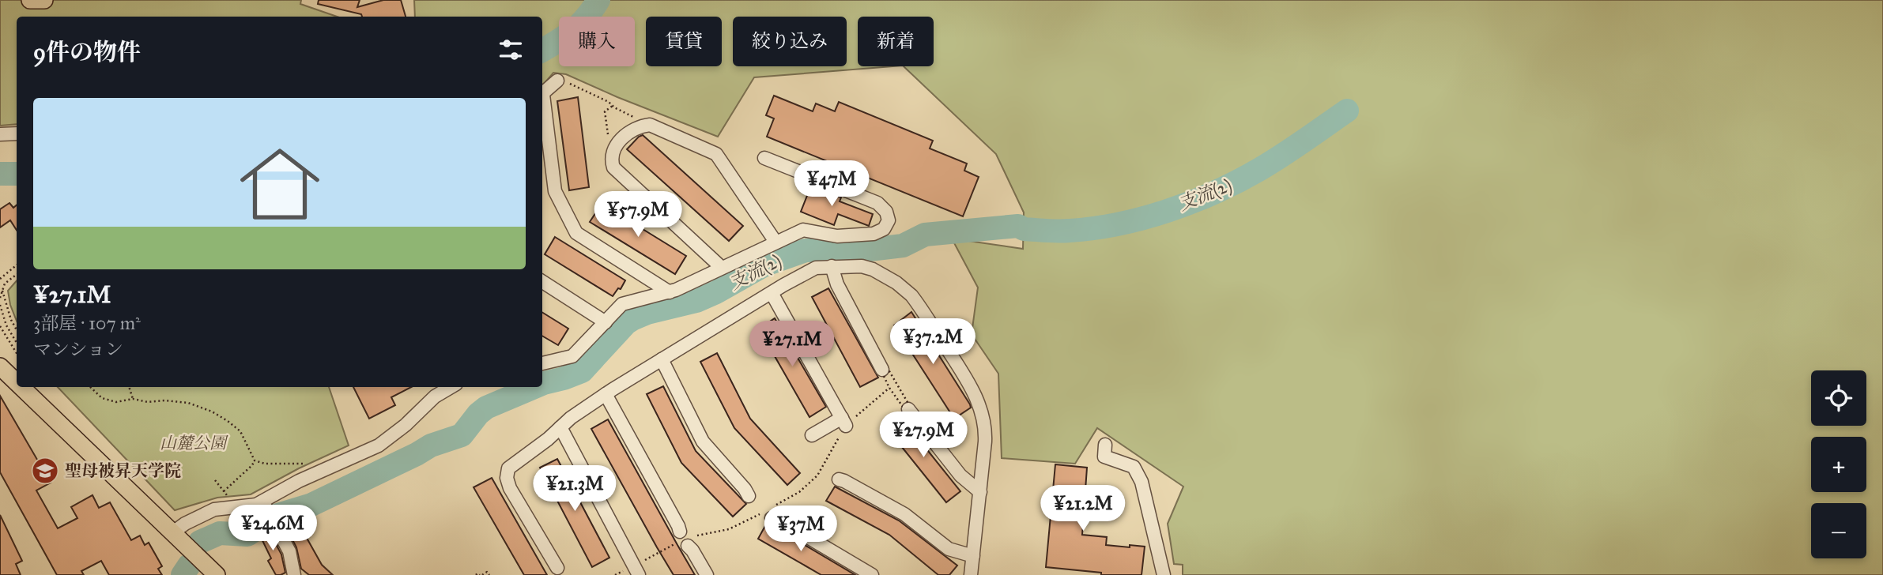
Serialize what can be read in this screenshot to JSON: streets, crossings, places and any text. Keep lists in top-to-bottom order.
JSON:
{
  "water": ["支流(2)"],
  "parks": ["山麓公園"],
  "places": {
    "school or university": ["聖母被昇天学院"]
  },
  "page": {
    "chip": [
      "購入",
      "賃貸",
      "絞り込み",
      "新着"
    ],
    "heading": "9件の物件",
    "list": [
      {
        "name": "¥27.1M",
        "note": "3部屋 · 107 m² · マンション"
      }
    ],
    "price": [
      "¥47M",
      "¥57.9M",
      "¥37.2M",
      "¥27.1M",
      "¥27.9M",
      "¥21.3M",
      "¥21.2M",
      "¥24.6M",
      "¥37M"
    ],
    "map_buttons": ["+", "−"]
  }
}
